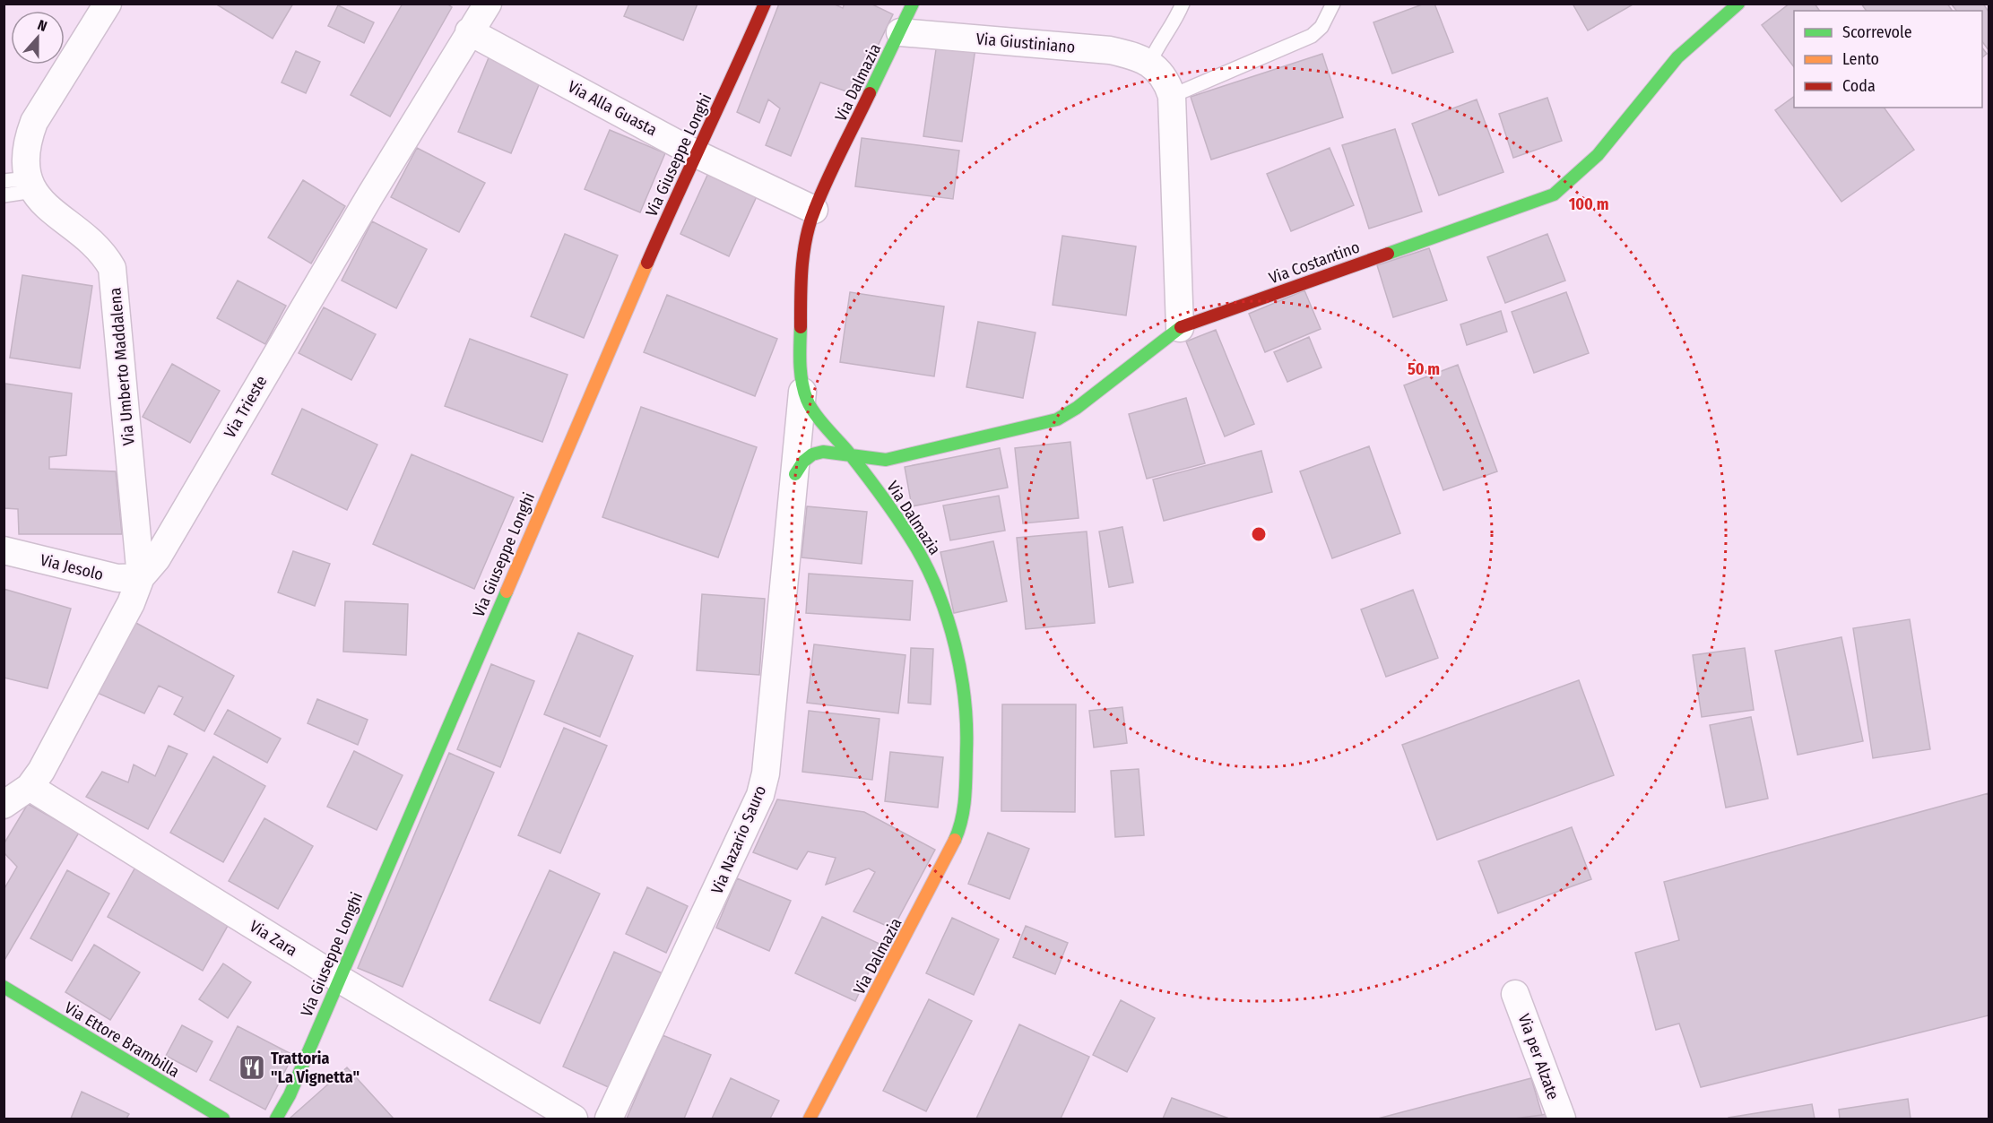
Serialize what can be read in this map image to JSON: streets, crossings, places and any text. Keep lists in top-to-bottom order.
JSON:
{
  "streets": {
    "street": [
      "Via Giustiniano",
      "Via Dalmazia",
      "Via Alla Guasta",
      "Via Giuseppe Longhi",
      "Via Costantino",
      "Via Umberto Maddalena",
      "Via Trieste",
      "Via Jesolo",
      "Via Nazario Sauro",
      "Via Zara",
      "Via Ettore Brambilla",
      "Via per Alzate"
    ]
  },
  "crossings": [
    ["Via Giustiniano", "Via Dalmazia"],
    ["Via Giustiniano", "Via Costantino"],
    ["Via Dalmazia", "Via Alla Guasta"],
    ["Via Dalmazia", "Via Costantino"],
    ["Via Dalmazia", "Via Nazario Sauro"],
    ["Via Alla Guasta", "Via Giuseppe Longhi"],
    ["Via Alla Guasta", "Via Trieste"],
    ["Via Giuseppe Longhi", "Via Zara"],
    ["Via Umberto Maddalena", "Via Trieste"],
    ["Via Umberto Maddalena", "Via Jesolo"],
    ["Via Trieste", "Via Jesolo"],
    ["Via Trieste", "Via Zara"]
  ],
  "places": {
    "restaurant": ["Trattoria \"La Vignetta\""]
  },
  "legend": ["Scorrevole", "Lento", "Coda"],
  "north": "top",
  "rings": ["100 m", "50 m"]
}
